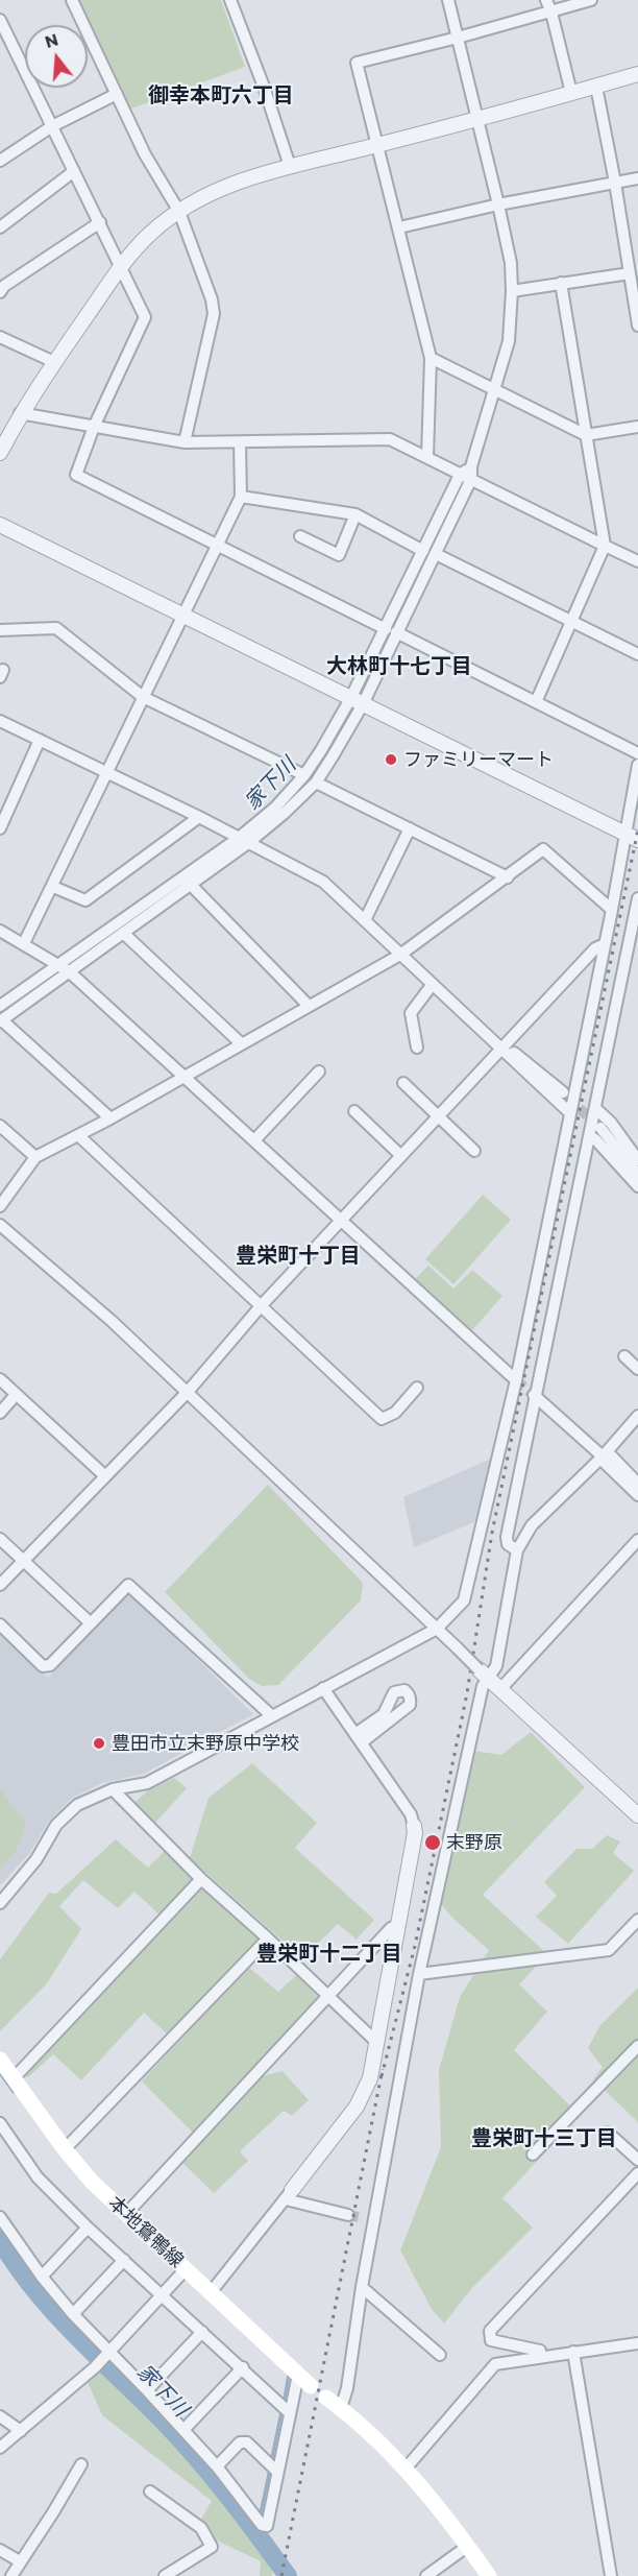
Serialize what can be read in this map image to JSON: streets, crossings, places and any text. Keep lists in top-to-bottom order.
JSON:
{
  "streets": {
    "main road": ["本地鴛鴨線"]
  },
  "districts": [
    "御幸本町六丁目",
    "大林町十七丁目",
    "豊栄町十丁目",
    "豊栄町十二丁目",
    "豊栄町十三丁目"
  ],
  "water": ["家下川"],
  "places": ["ファミリーマート", "豊田市立末野原中学校", "末野原"],
  "north": "top"
}
